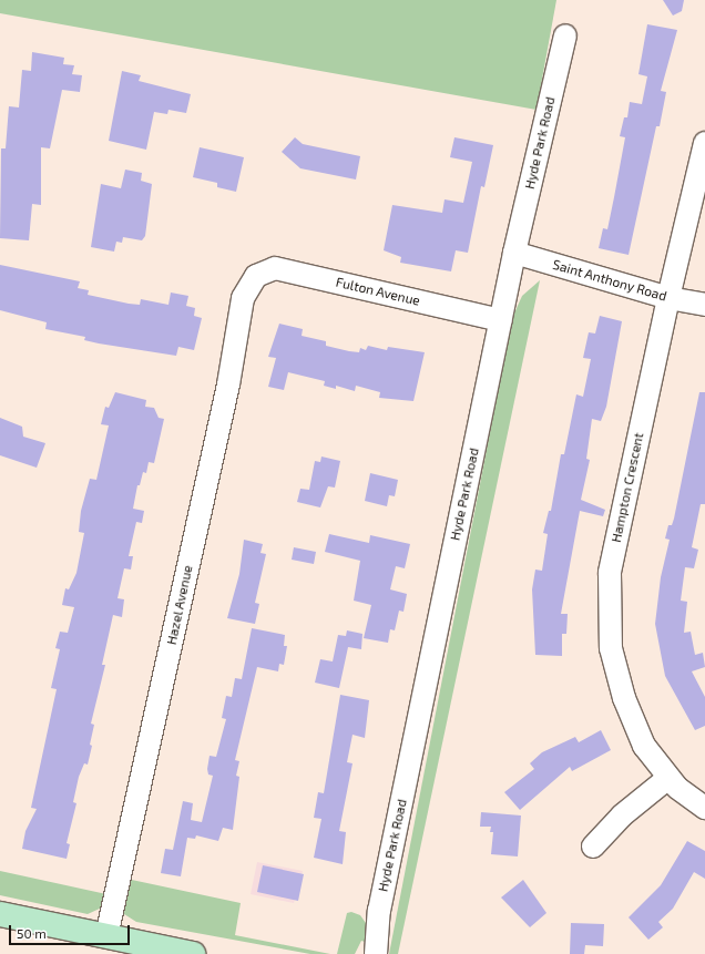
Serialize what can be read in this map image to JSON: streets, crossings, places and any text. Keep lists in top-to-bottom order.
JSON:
{
  "streets": {
    "street": [
      "Hyde Park Road",
      "Saint Anthony Road",
      "Fulton Avenue",
      "Hampton Crescent",
      "Hazel Avenue"
    ]
  },
  "crossings": [
    ["Hyde Park Road", "Saint Anthony Road"],
    ["Hyde Park Road", "Fulton Avenue"],
    ["Saint Anthony Road", "Hampton Crescent"],
    ["Fulton Avenue", "Hazel Avenue"]
  ],
  "scale_bar": "50 m"
}
